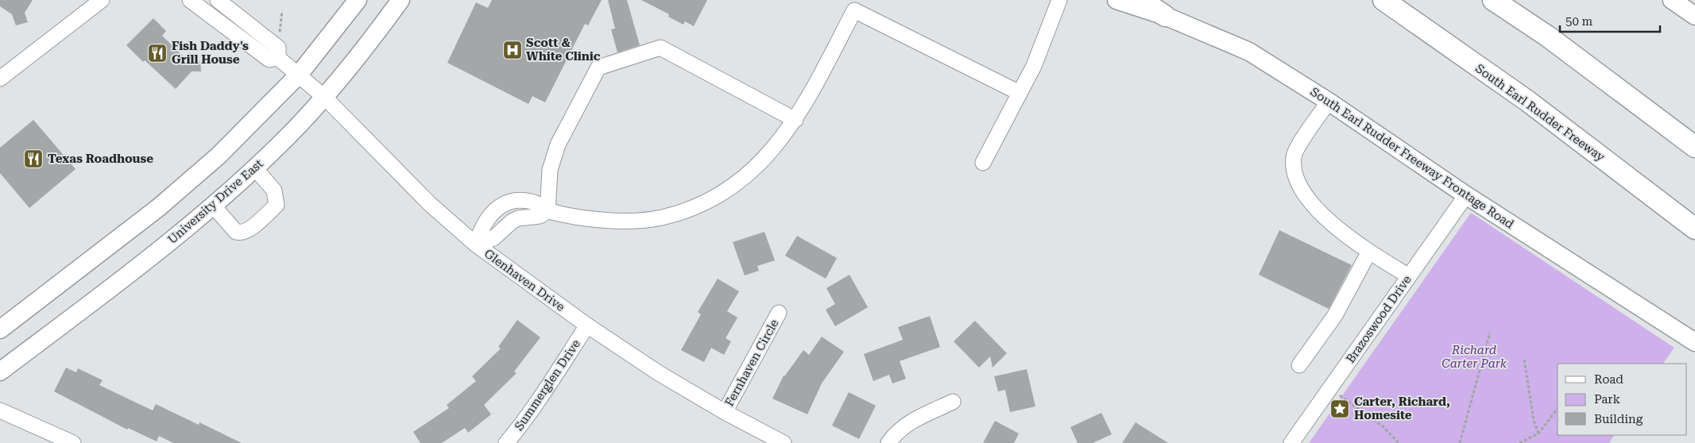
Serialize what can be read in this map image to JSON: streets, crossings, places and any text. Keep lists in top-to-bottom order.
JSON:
{
  "streets": {
    "highway": ["South Earl Rudder Freeway"],
    "main road": ["South Earl Rudder Freeway Frontage Road", "University Drive East"],
    "street": [
      "Glenhaven Drive",
      "Brazoswood Drive",
      "Fernhaven Circle",
      "Summerglen Drive"
    ]
  },
  "crossings": [
    ["South Earl Rudder Freeway Frontage Road", "Brazoswood Drive"],
    ["University Drive East", "Glenhaven Drive"],
    ["Glenhaven Drive", "Fernhaven Circle"],
    ["Glenhaven Drive", "Summerglen Drive"]
  ],
  "parks": ["Richard Carter Park"],
  "places": {
    "hospital": ["Scott & White Clinic"],
    "restaurant": ["Fish Daddy's Grill House", "Texas Roadhouse"],
    "place": ["Carter, Richard, Homesite"]
  },
  "legend": ["Road", "Park", "Building"],
  "scale_bar": "50 m"
}
